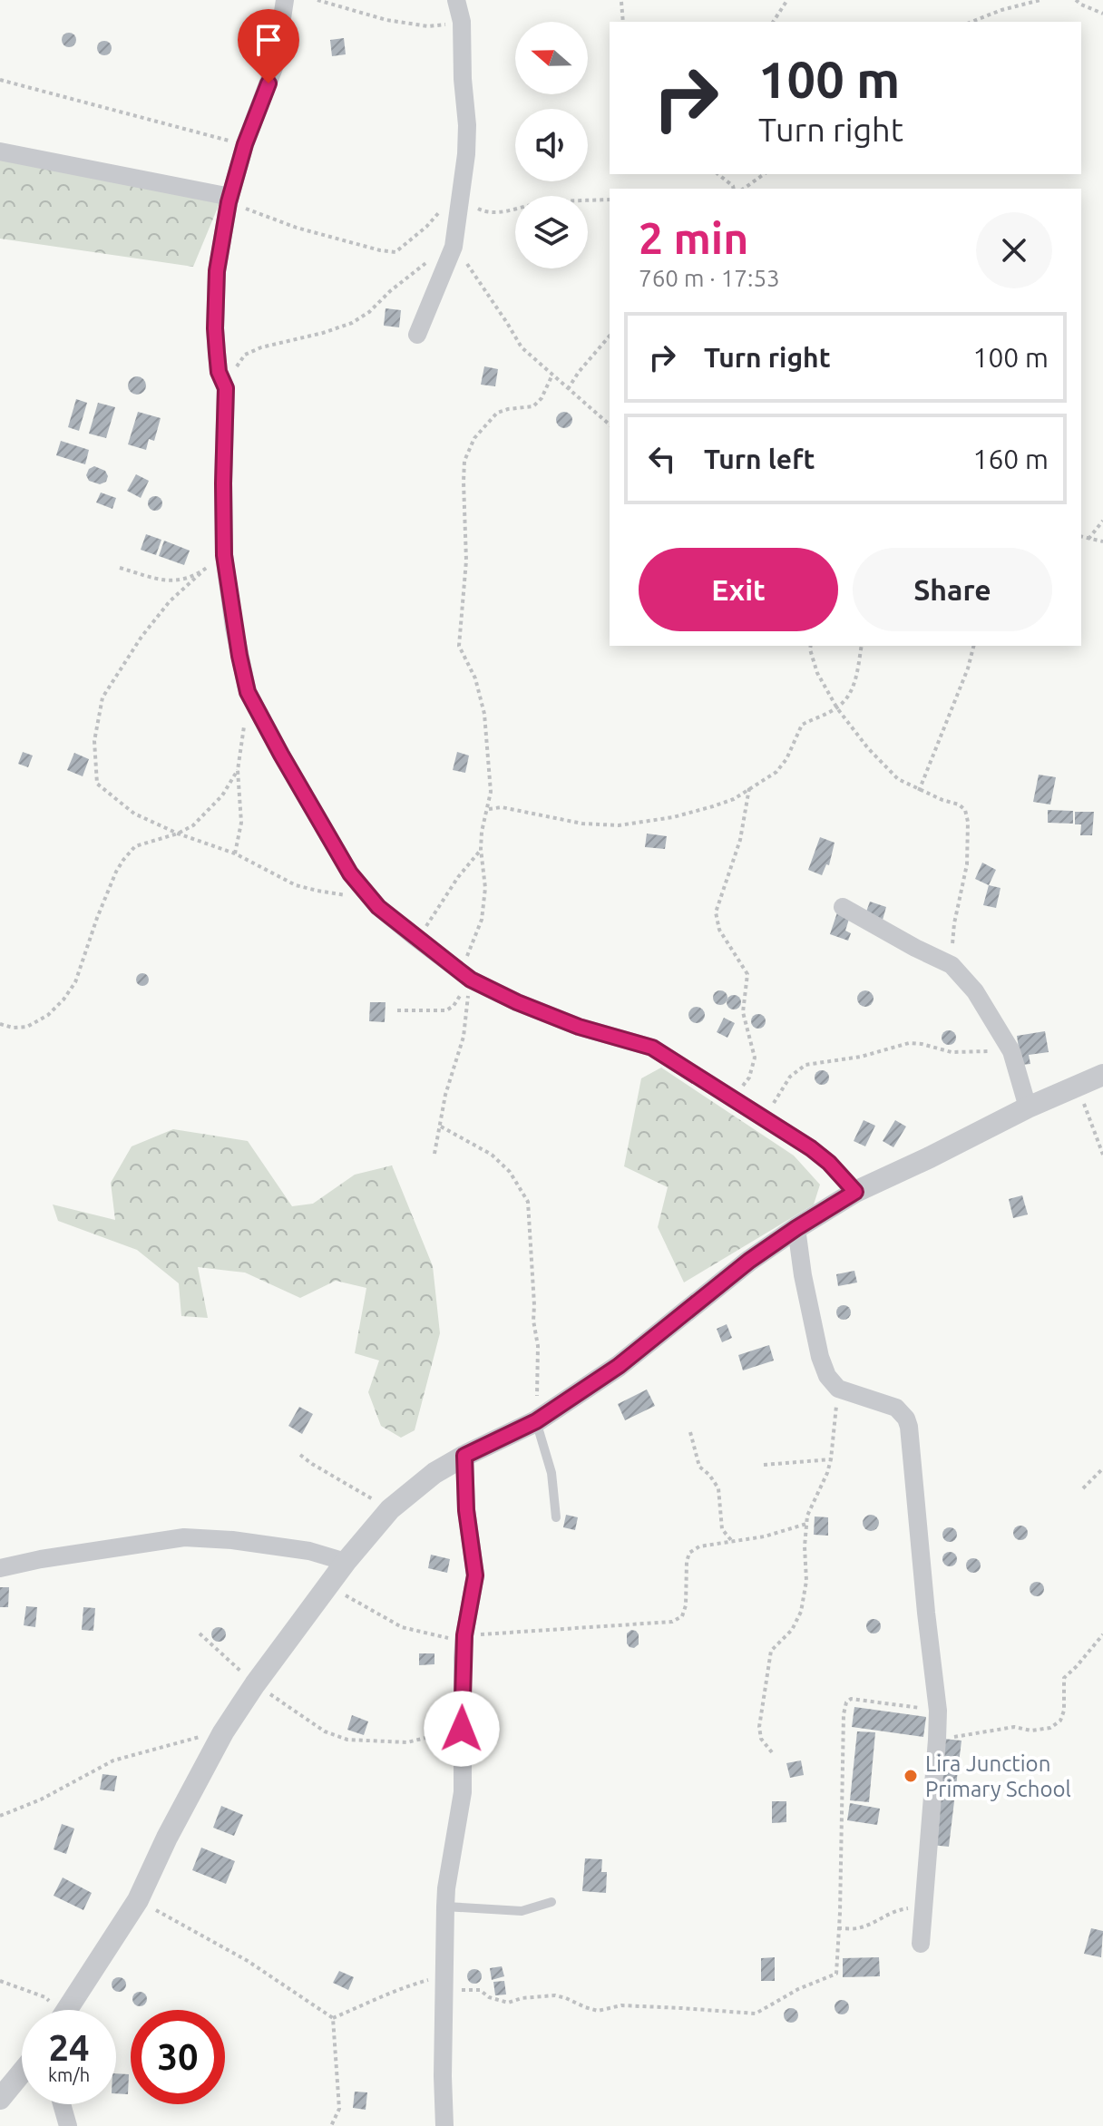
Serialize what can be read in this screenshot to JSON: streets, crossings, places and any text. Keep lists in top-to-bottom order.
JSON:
{
  "places": ["Lira Junction Primary School"],
  "north": "left",
  "page": {
    "turn": ["100 m", "Turn right"],
    "heading": ["2 min", "760 m · 17:53"],
    "list": [
      {
        "name": "Turn right",
        "value": "100 m"
      },
      {
        "name": "Turn left",
        "value": "160 m"
      }
    ],
    "buttons": ["Exit", "Share"],
    "speed": "24 km/h",
    "limit": "30"
  }
}
